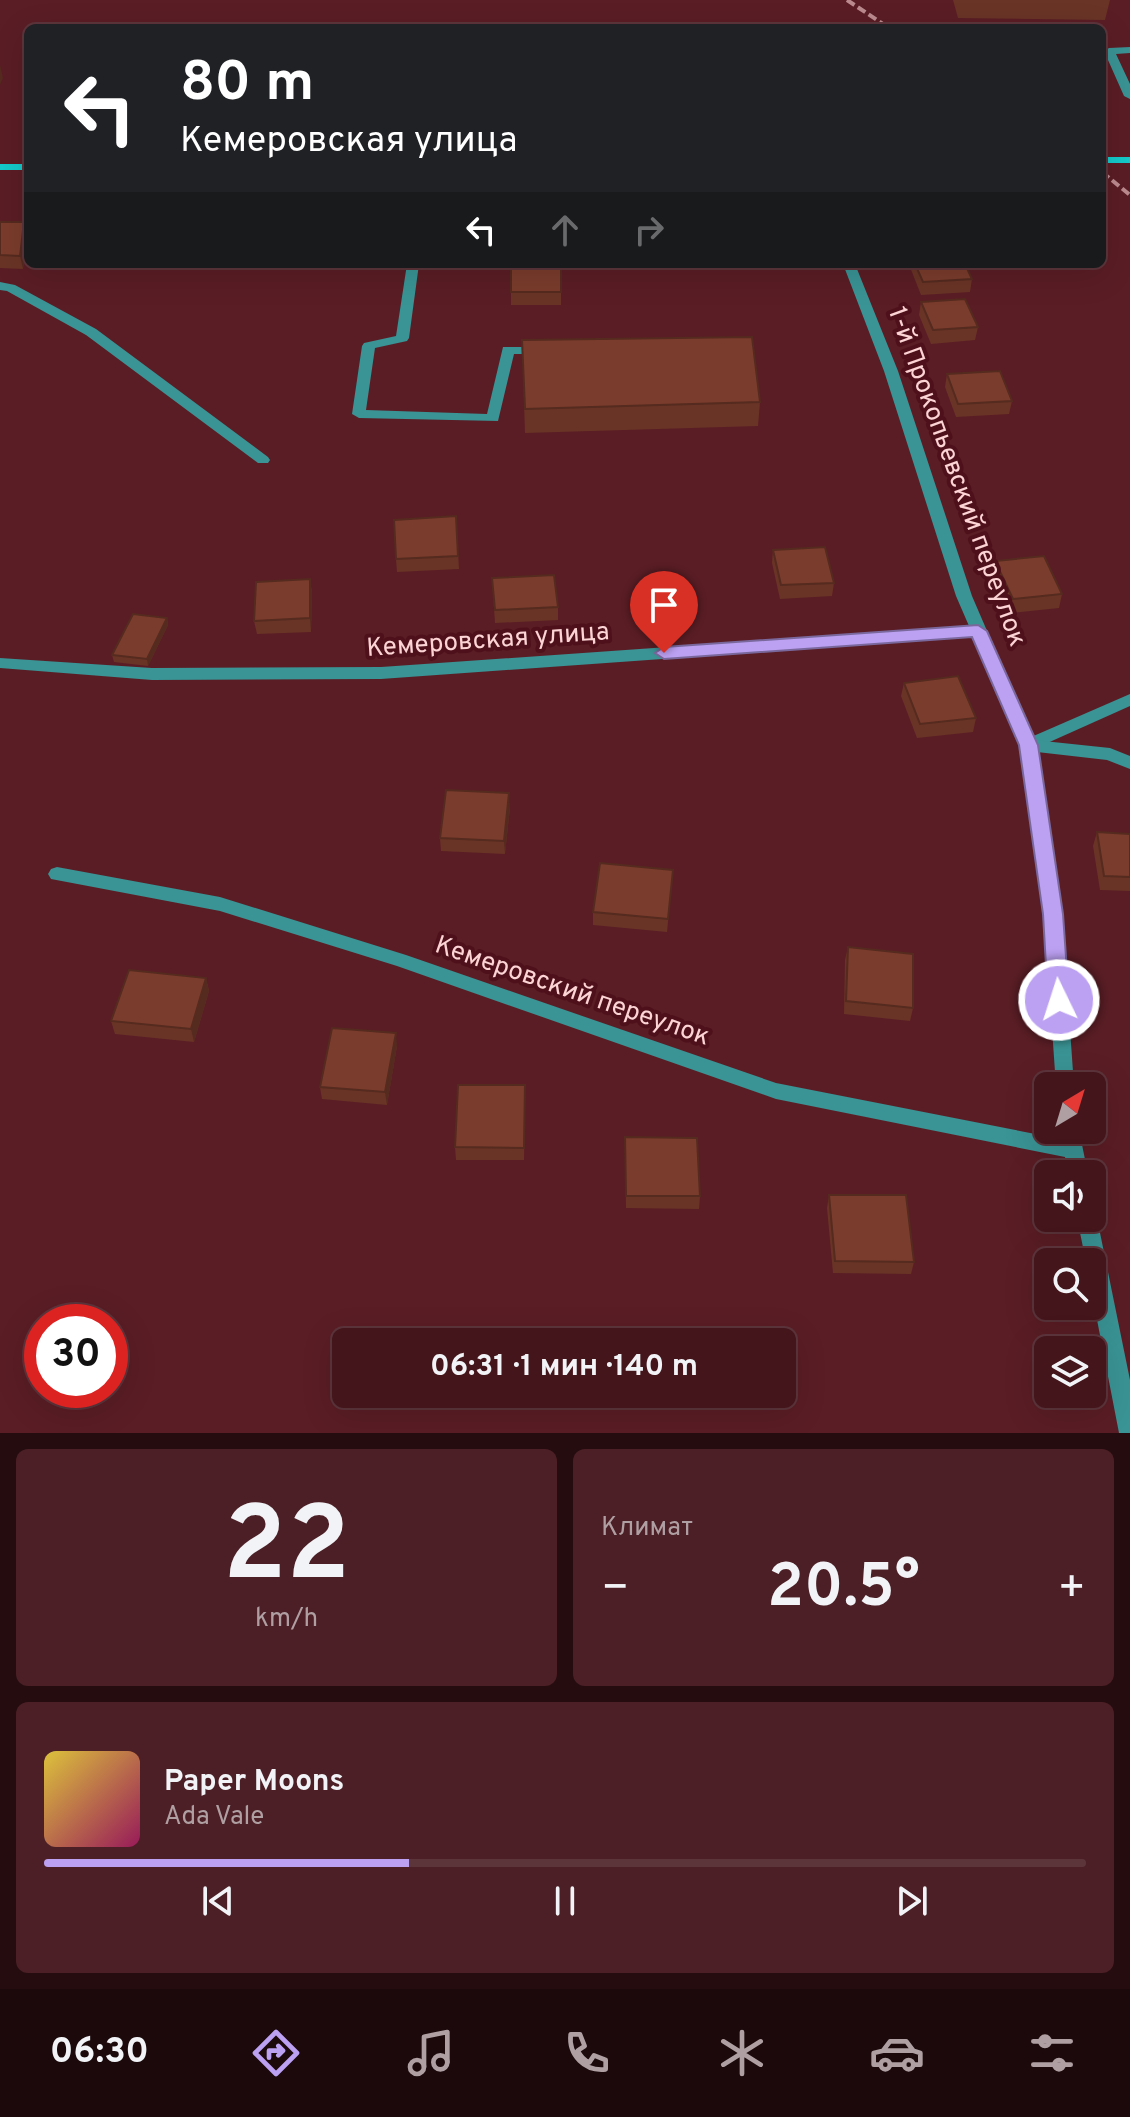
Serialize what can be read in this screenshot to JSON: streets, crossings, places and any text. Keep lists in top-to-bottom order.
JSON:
{
  "streets": {
    "street": ["1-й Прокопьевский переулок", "Кемеровская улица", "Кемеровский переулок"]
  },
  "crossings": [
    ["1-й Прокопьевский переулок", "Кемеровская улица"]
  ],
  "north": "top right",
  "page": {
    "turn": ["80 m", "Кемеровская улица"],
    "limit": "30",
    "trip": "06:31 · 1 мин · 140 m",
    "tile": [
      ["22", "km/h"],
      "Климат"
    ],
    "heat": ["−", "20.5°", "+"],
    "song": ["Paper Moons", "Ada Vale"],
    "tabs": "06:30"
  }
}
